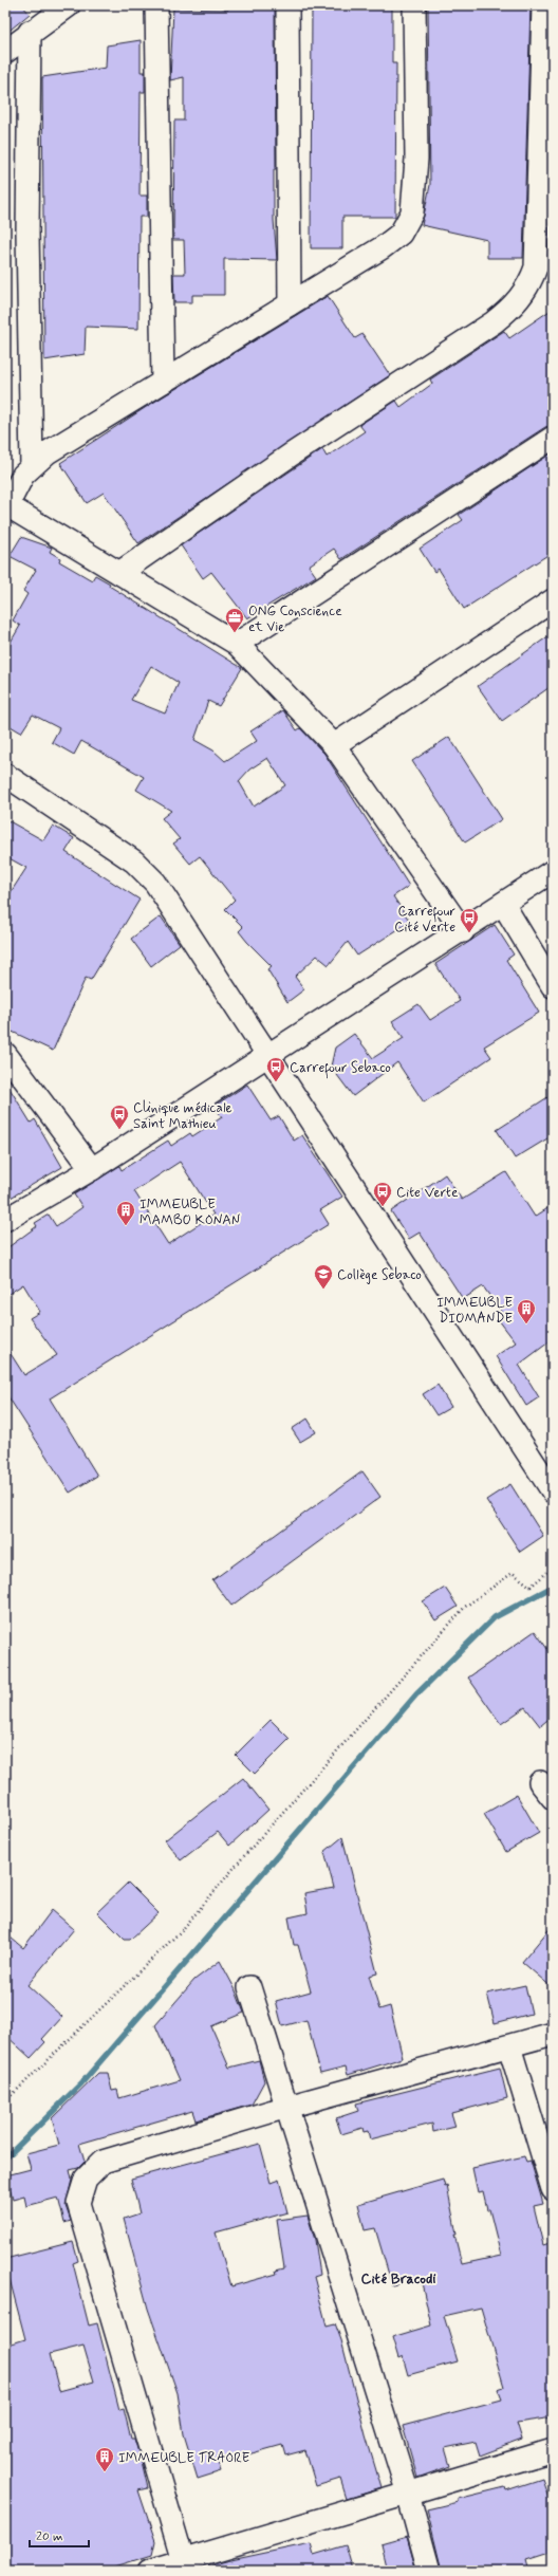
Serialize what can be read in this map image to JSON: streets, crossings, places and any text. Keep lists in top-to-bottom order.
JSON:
{
  "districts": ["Cité Bracodi"],
  "places": {
    "office": ["ONG Conscience et Vie"],
    "bus stop": [
      "Carrefour Cité Verte",
      "Carrefour Sebaco",
      "Clinique médicale Saint Mathieu",
      "Cite Verte"
    ],
    "building": ["IMMEUBLE MAMBO KONAN", "IMMEUBLE DIOMANDE", "IMMEUBLE TRAORE"],
    "school or university": ["Collège Sebaco"]
  },
  "scale_bar": "20 m"
}
